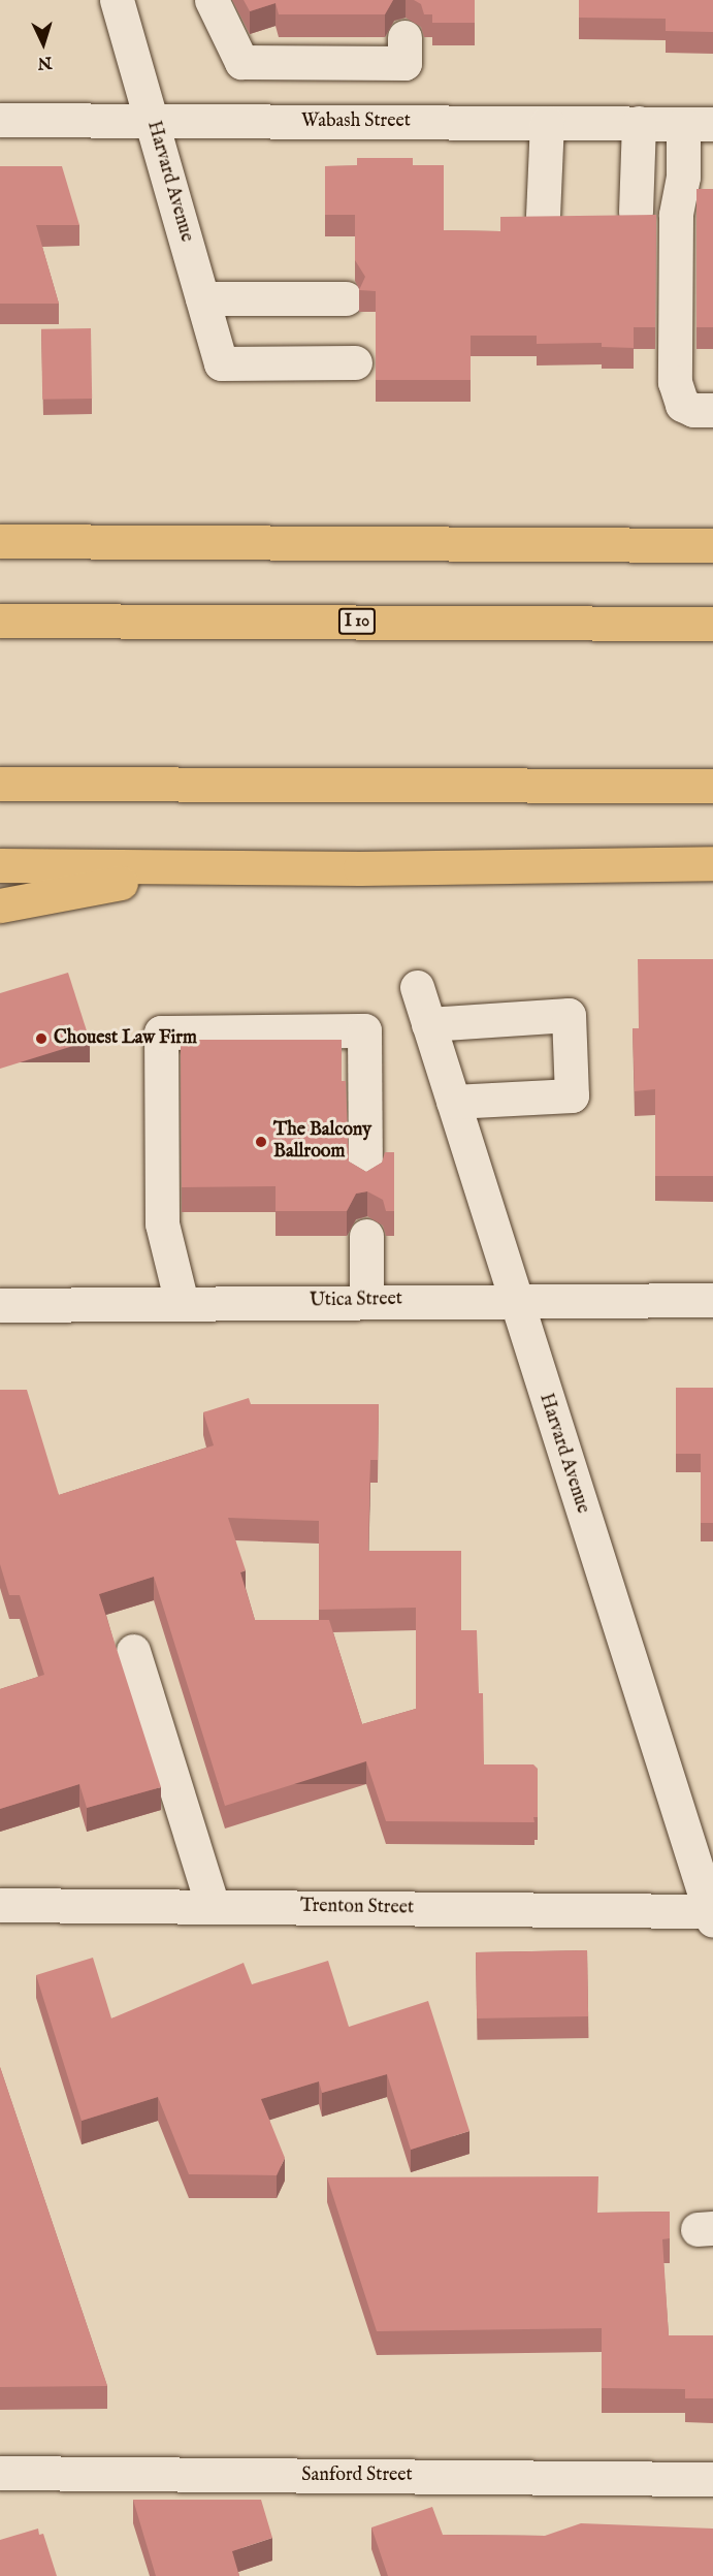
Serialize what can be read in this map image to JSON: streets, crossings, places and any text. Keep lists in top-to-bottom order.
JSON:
{
  "streets": {
    "highway": ["I 10"],
    "street": [
      "Wabash Street",
      "Harvard Avenue",
      "Utica Street",
      "Trenton Street",
      "Sanford Street"
    ]
  },
  "crossings": [
    ["Wabash Street", "Harvard Avenue"],
    ["Harvard Avenue", "Utica Street"],
    ["Harvard Avenue", "Trenton Street"]
  ],
  "places": ["Chouest Law Firm", "The Balcony Ballroom"],
  "north": "bottom"
}
